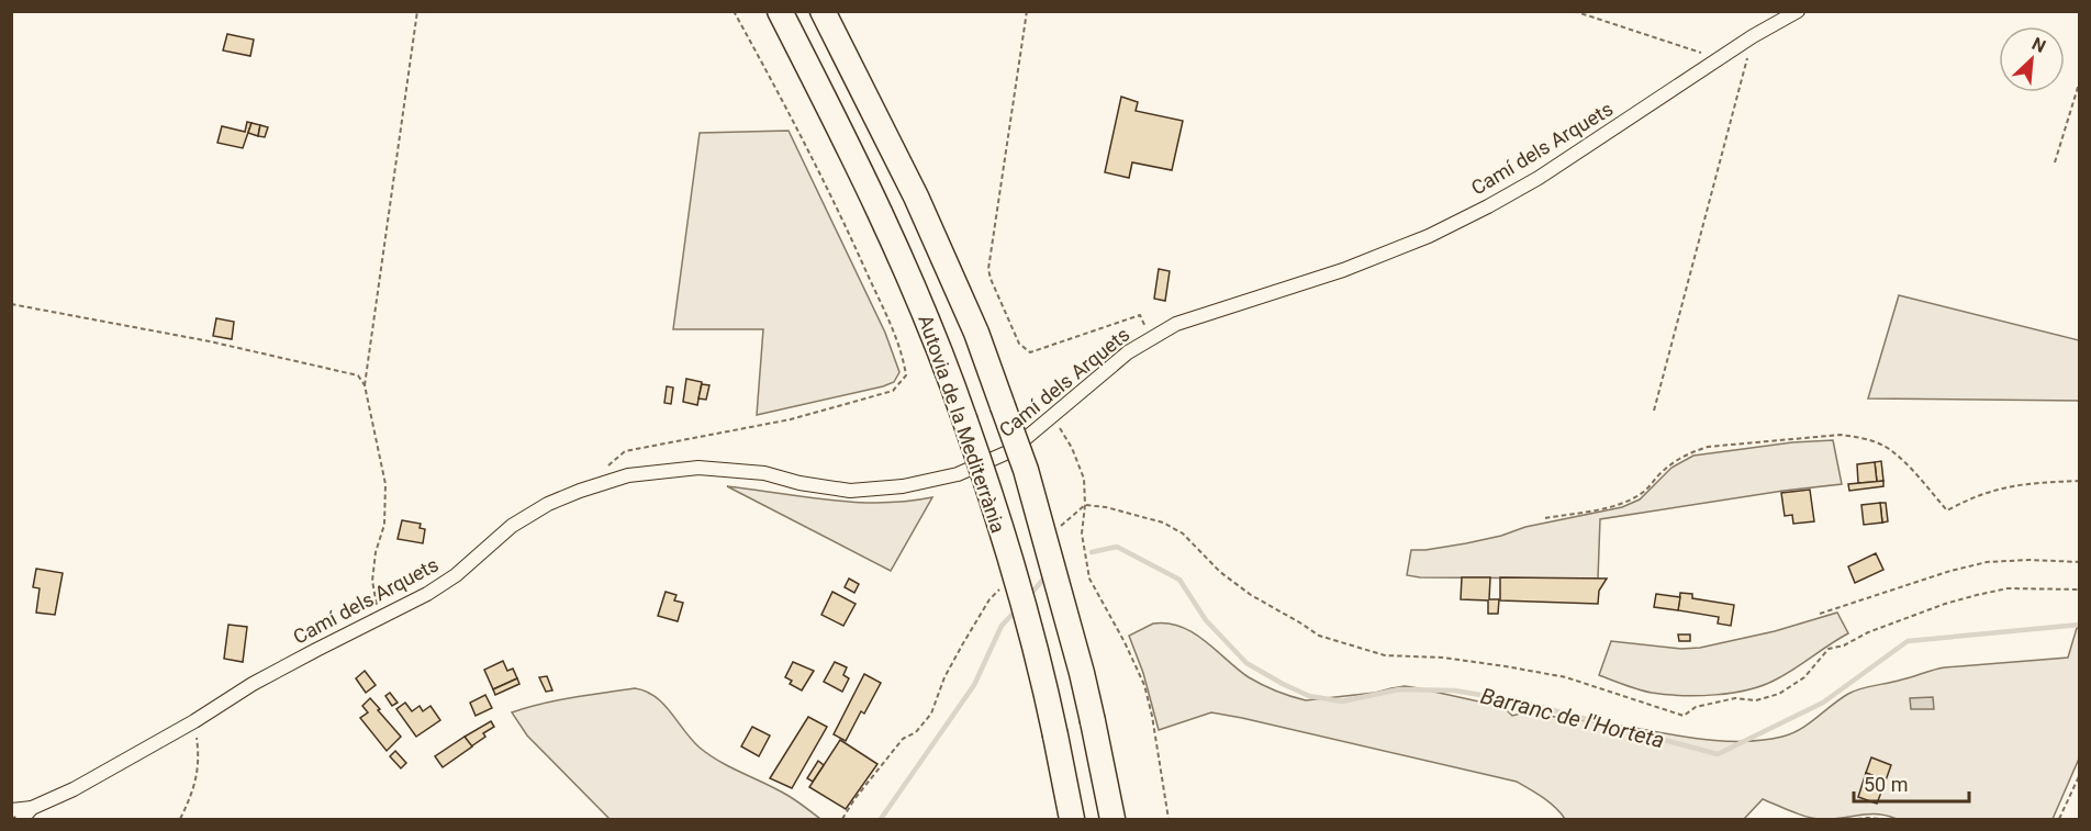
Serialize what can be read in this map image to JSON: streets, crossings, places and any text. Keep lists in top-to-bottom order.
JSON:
{
  "streets": {
    "highway": ["Autovia de la Mediterrània"],
    "street": ["Camí dels Arquets"]
  },
  "water": ["Barranc de l'Horteta"],
  "scale_bar": "50 m",
  "north": "top right"
}
